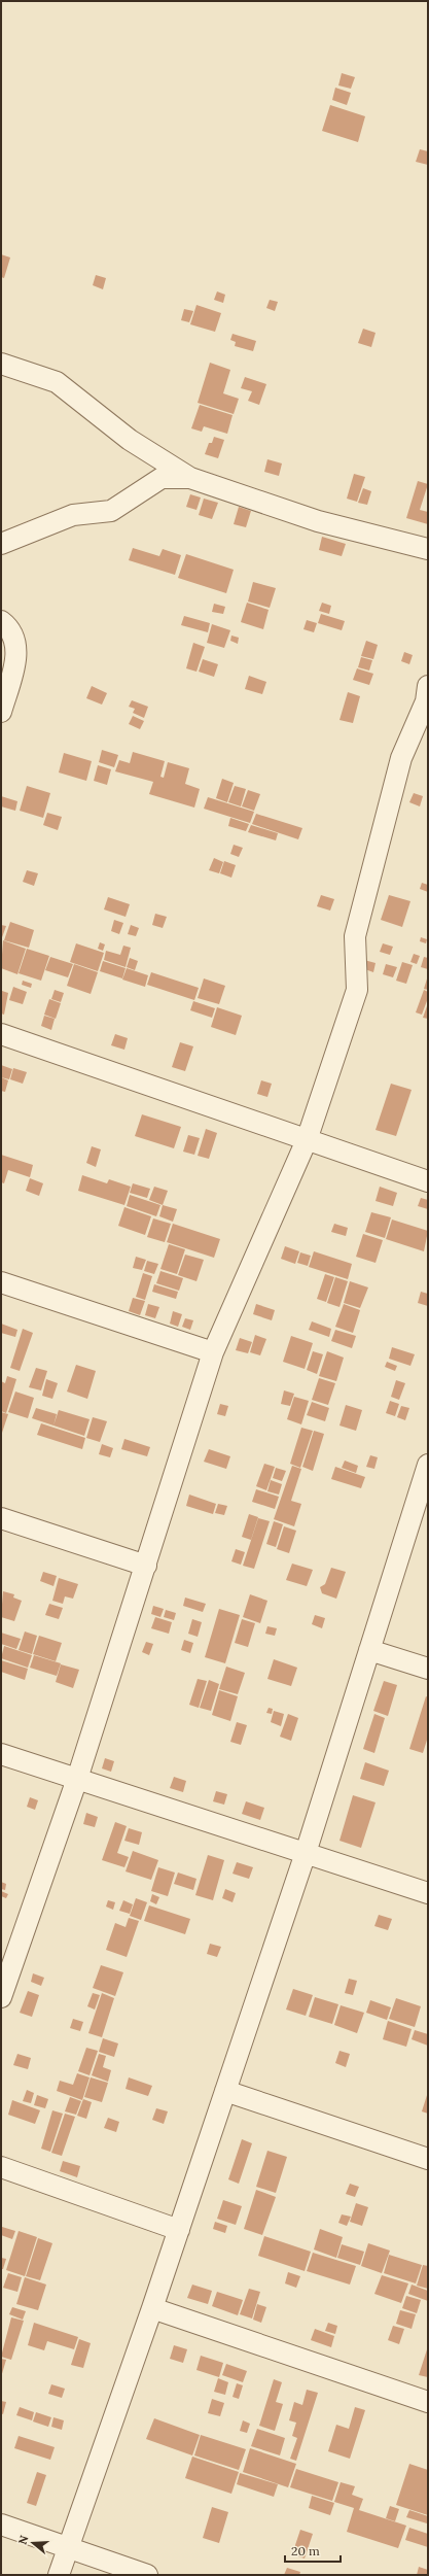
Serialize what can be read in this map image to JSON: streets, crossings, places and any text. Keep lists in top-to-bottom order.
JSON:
{
  "scale_bar": "20 m",
  "north": "left"
}
